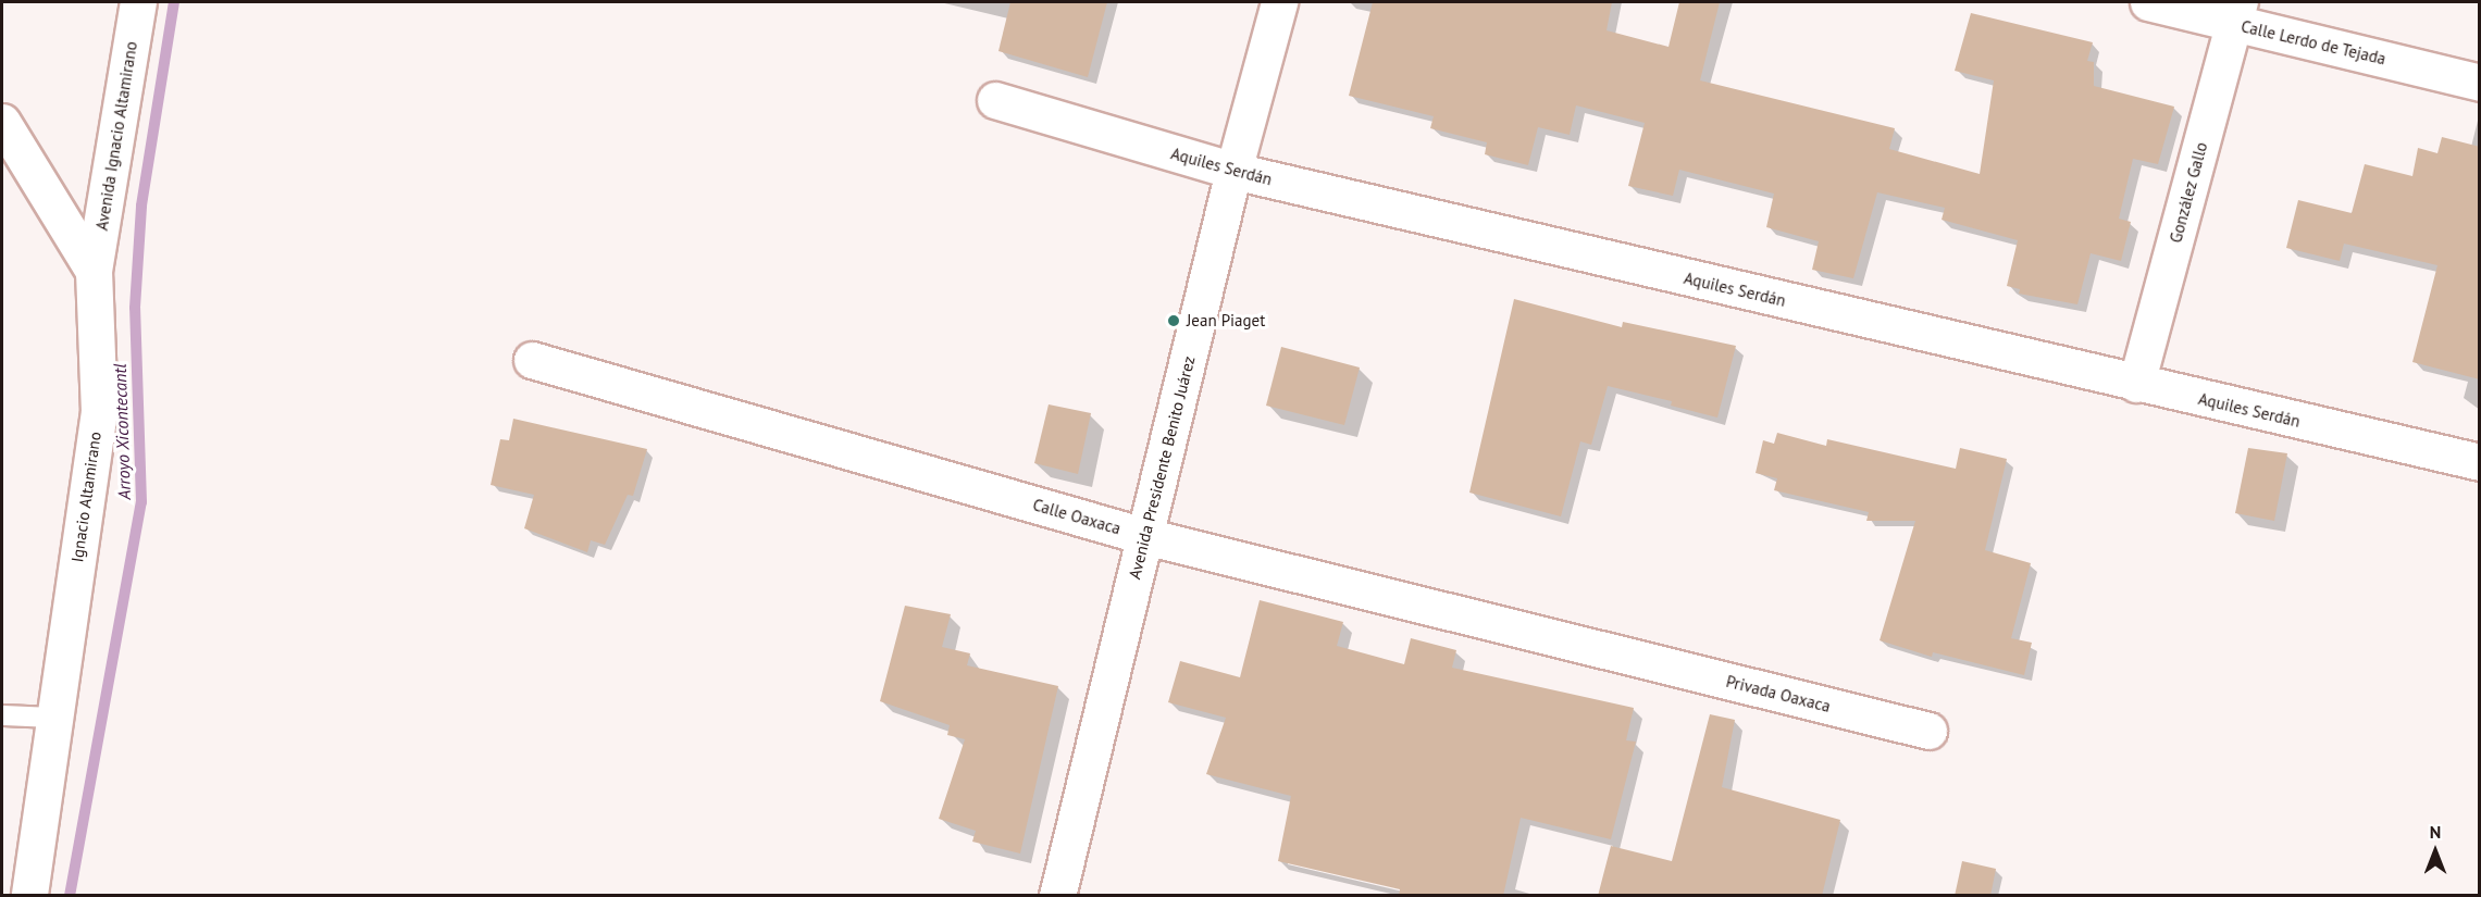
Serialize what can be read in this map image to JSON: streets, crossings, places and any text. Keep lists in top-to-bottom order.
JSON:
{
  "streets": {
    "street": [
      "Calle Lerdo de Tejada",
      "Avenida Ignacio Altamirano",
      "Aquiles Serdán",
      "González Gallo",
      "Avenida Presidente Benito Juárez",
      "Ignacio Altamirano",
      "Calle Oaxaca",
      "Privada Oaxaca"
    ]
  },
  "crossings": [
    ["Calle Lerdo de Tejada", "González Gallo"],
    ["Avenida Ignacio Altamirano", "Ignacio Altamirano"],
    ["Aquiles Serdán", "González Gallo"],
    ["Aquiles Serdán", "Avenida Presidente Benito Juárez"],
    ["Avenida Presidente Benito Juárez", "Calle Oaxaca"],
    ["Calle Oaxaca", "Privada Oaxaca"]
  ],
  "water": ["Arroyo Xicontecantl"],
  "places": ["Jean Piaget"],
  "north": "top"
}
